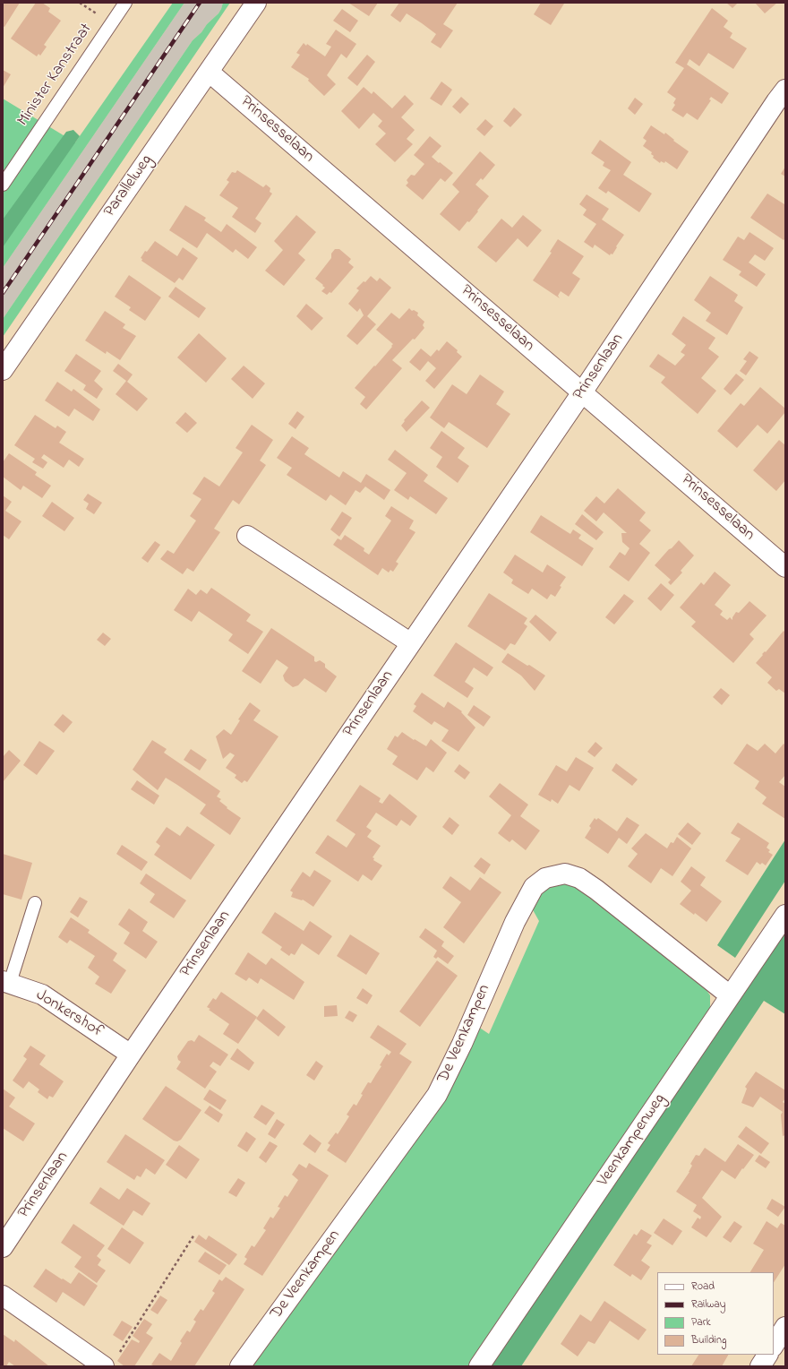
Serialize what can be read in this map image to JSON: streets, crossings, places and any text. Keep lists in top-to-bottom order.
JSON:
{
  "streets": {
    "street": [
      "Prinsesselaan",
      "Parallelweg",
      "Prinsenlaan",
      "Jonkershof",
      "De Veenkampen",
      "Veenkampenweg"
    ],
    "lane": ["Minister Kanstraat"]
  },
  "crossings": [
    ["Prinsesselaan", "Parallelweg"],
    ["Prinsesselaan", "Prinsenlaan"],
    ["Prinsenlaan", "Jonkershof"],
    ["De Veenkampen", "Veenkampenweg"]
  ],
  "legend": [
    "Road",
    "Railway",
    "Park",
    "Building"
  ]
}
